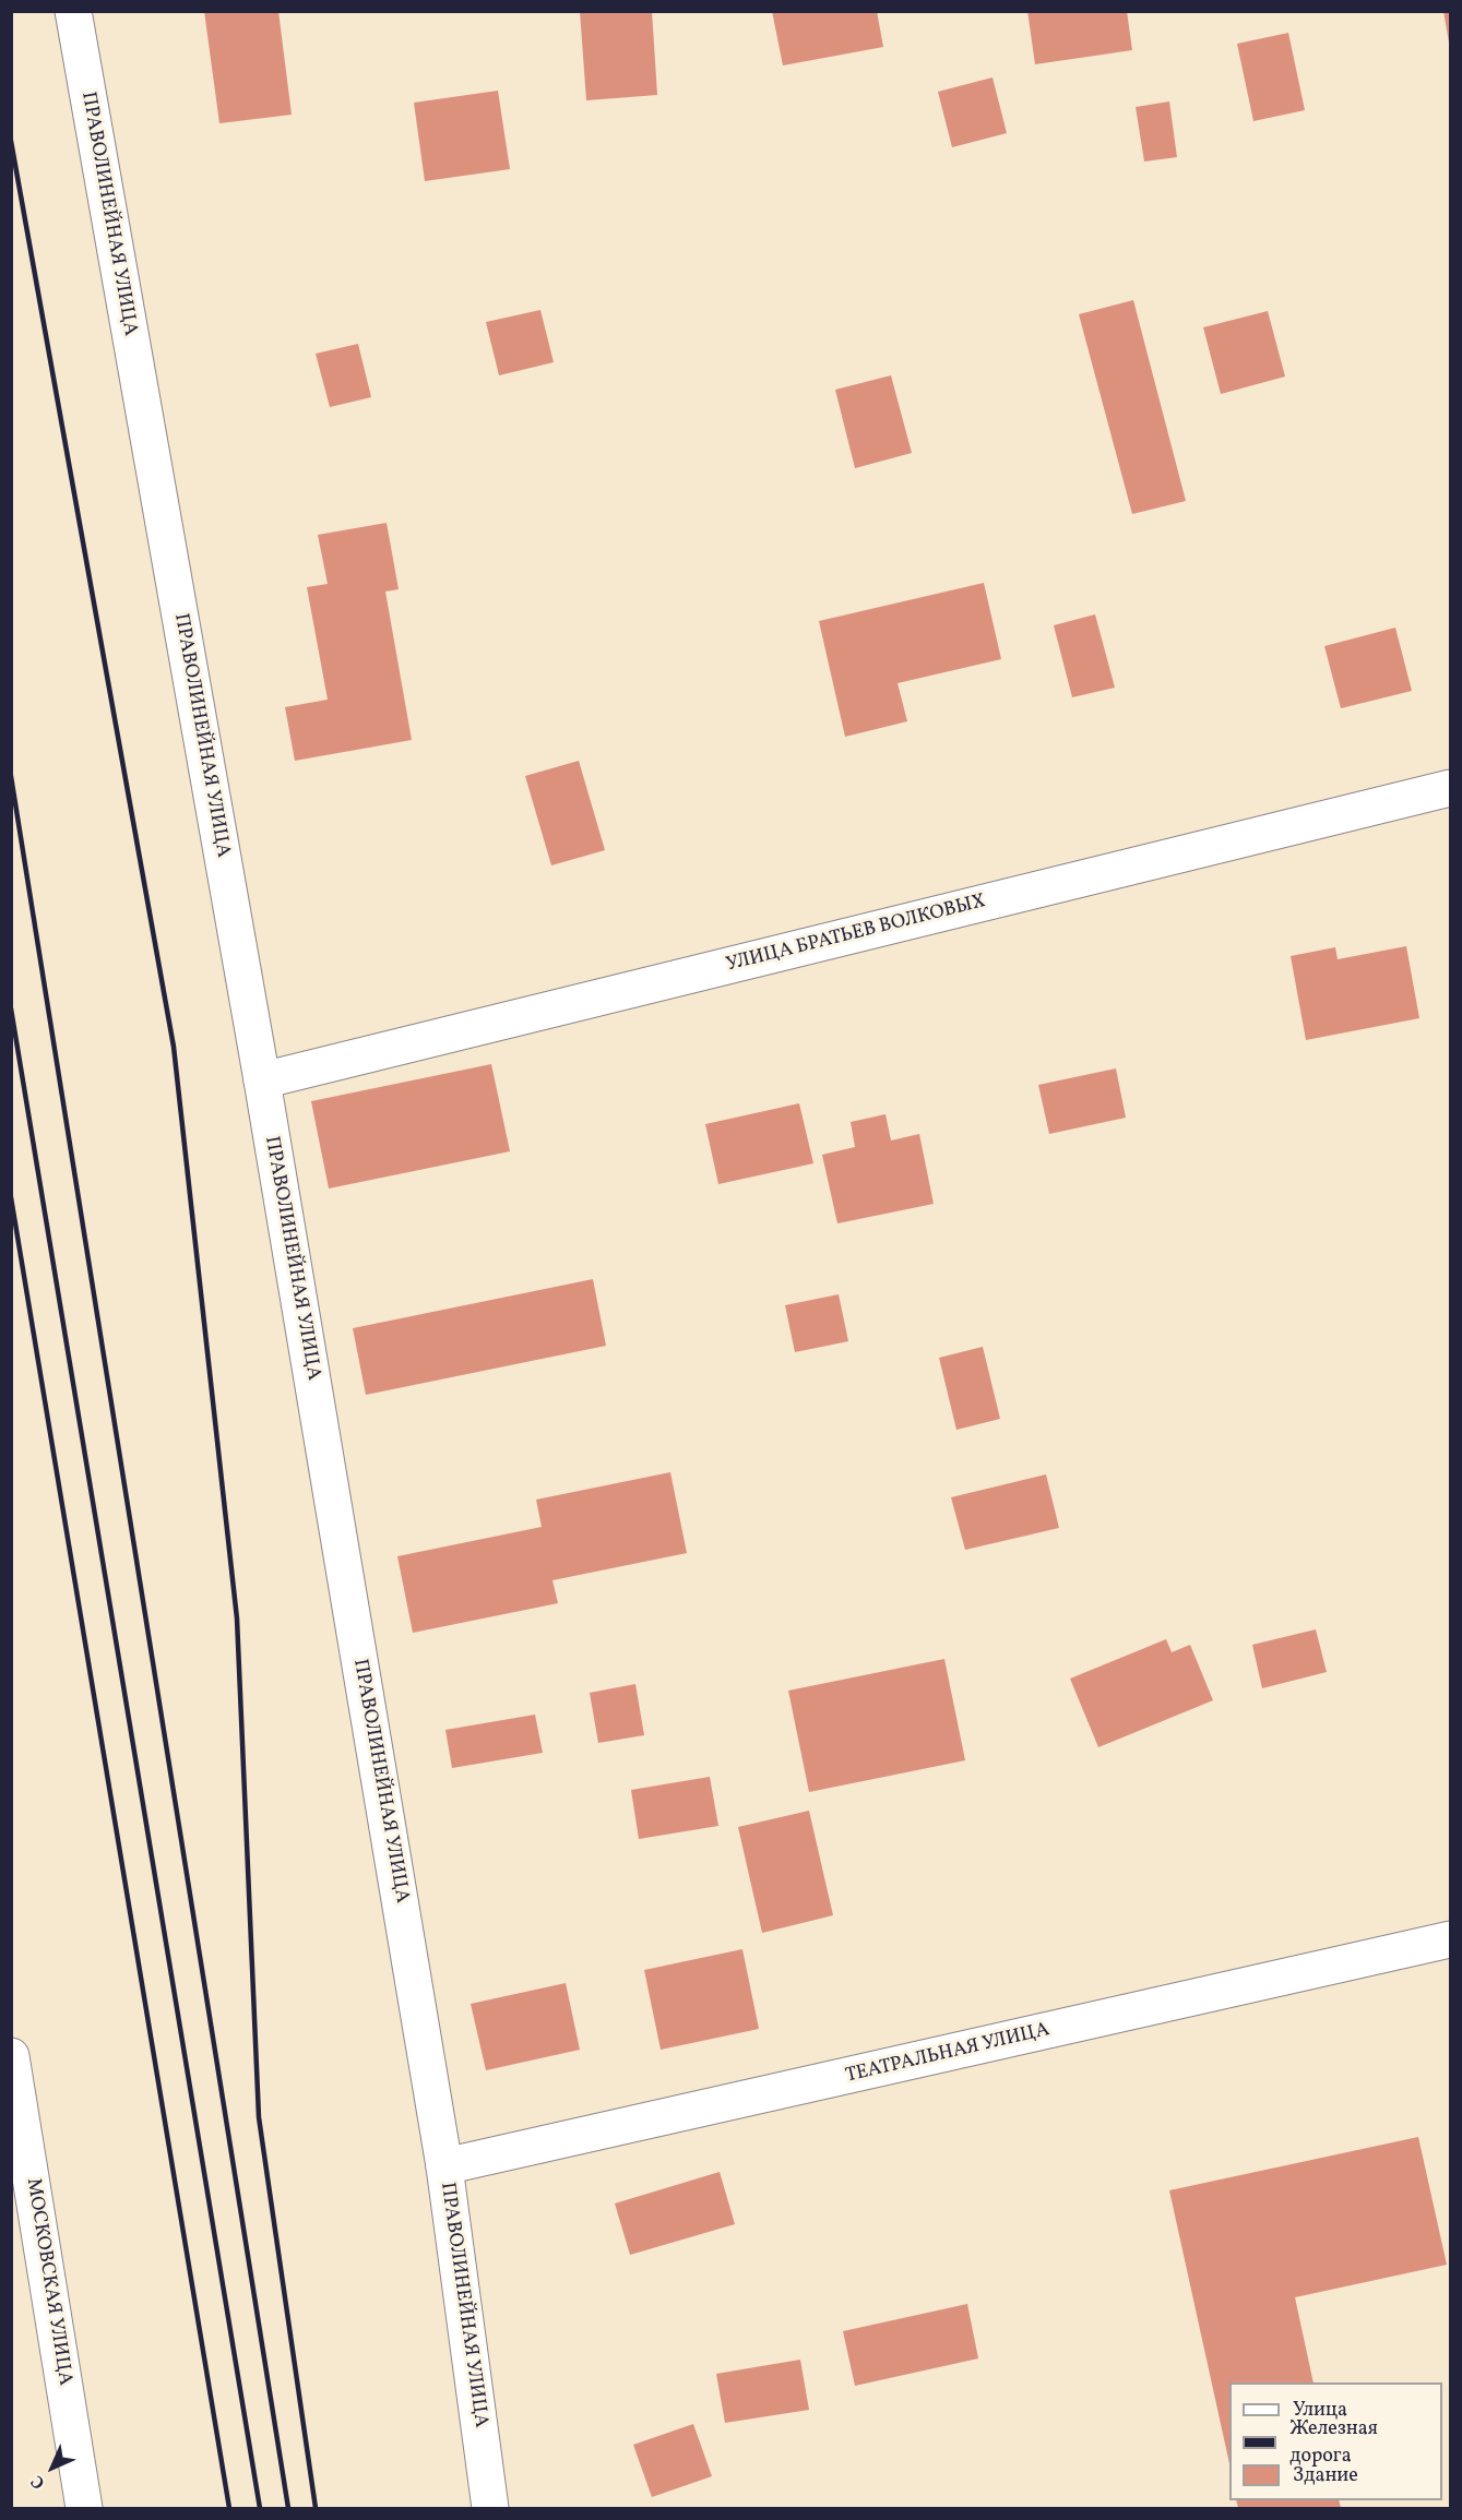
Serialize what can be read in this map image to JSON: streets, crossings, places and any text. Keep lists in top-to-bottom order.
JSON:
{
  "streets": {
    "main road": [
      "ПРАВОЛИНЕЙНАЯ УЛИЦА",
      "УЛИЦА БРАТЬЕВ ВОЛКОВЫХ",
      "ТЕАТРАЛЬНАЯ УЛИЦА",
      "МОСКОВСКАЯ УЛИЦА"
    ]
  },
  "crossings": [
    ["ПРАВОЛИНЕЙНАЯ УЛИЦА", "УЛИЦА БРАТЬЕВ ВОЛКОВЫХ"],
    ["ПРАВОЛИНЕЙНАЯ УЛИЦА", "ТЕАТРАЛЬНАЯ УЛИЦА"]
  ],
  "legend": ["Улица", "Железная дорога", "Здание"],
  "north": "bottom left"
}
